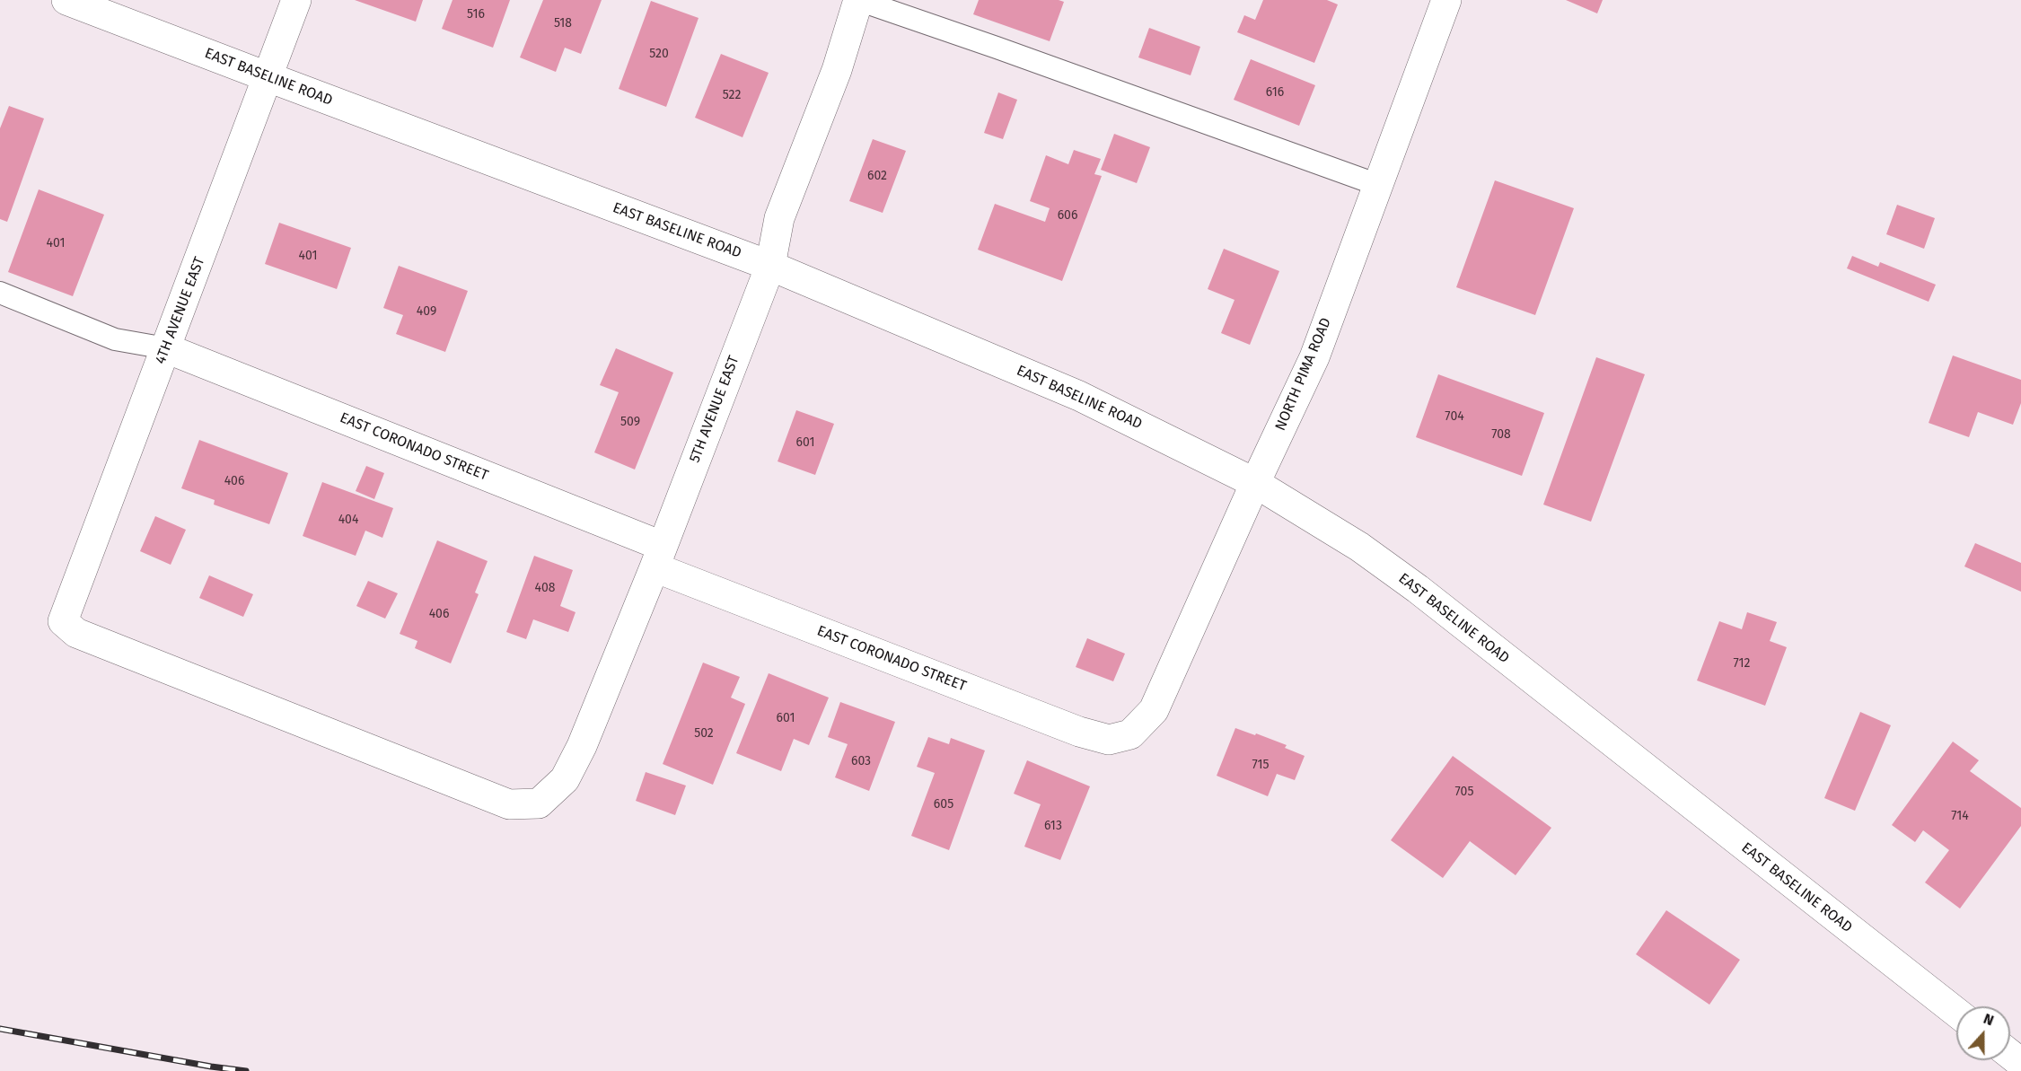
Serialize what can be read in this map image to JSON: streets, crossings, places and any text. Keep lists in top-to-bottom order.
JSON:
{
  "streets": {
    "street": [
      "EAST BASELINE ROAD",
      "4TH AVENUE EAST",
      "NORTH PIMA ROAD",
      "5TH AVENUE EAST",
      "EAST CORONADO STREET"
    ]
  },
  "crossings": [
    ["EAST BASELINE ROAD", "4TH AVENUE EAST"],
    ["EAST BASELINE ROAD", "NORTH PIMA ROAD"],
    ["EAST BASELINE ROAD", "5TH AVENUE EAST"],
    ["4TH AVENUE EAST", "5TH AVENUE EAST"],
    ["4TH AVENUE EAST", "EAST CORONADO STREET"],
    ["NORTH PIMA ROAD", "EAST CORONADO STREET"],
    ["5TH AVENUE EAST", "EAST CORONADO STREET"]
  ],
  "house_numbers": [
    "516",
    "518",
    "520",
    "616",
    "522",
    "602",
    "606",
    "401",
    "401",
    "409",
    "704",
    "509",
    "708",
    "601",
    "406",
    "404",
    "408",
    "406",
    "712",
    "601",
    "502",
    "603",
    "715",
    "705",
    "605",
    "714",
    "613"
  ],
  "north": "top"
}
